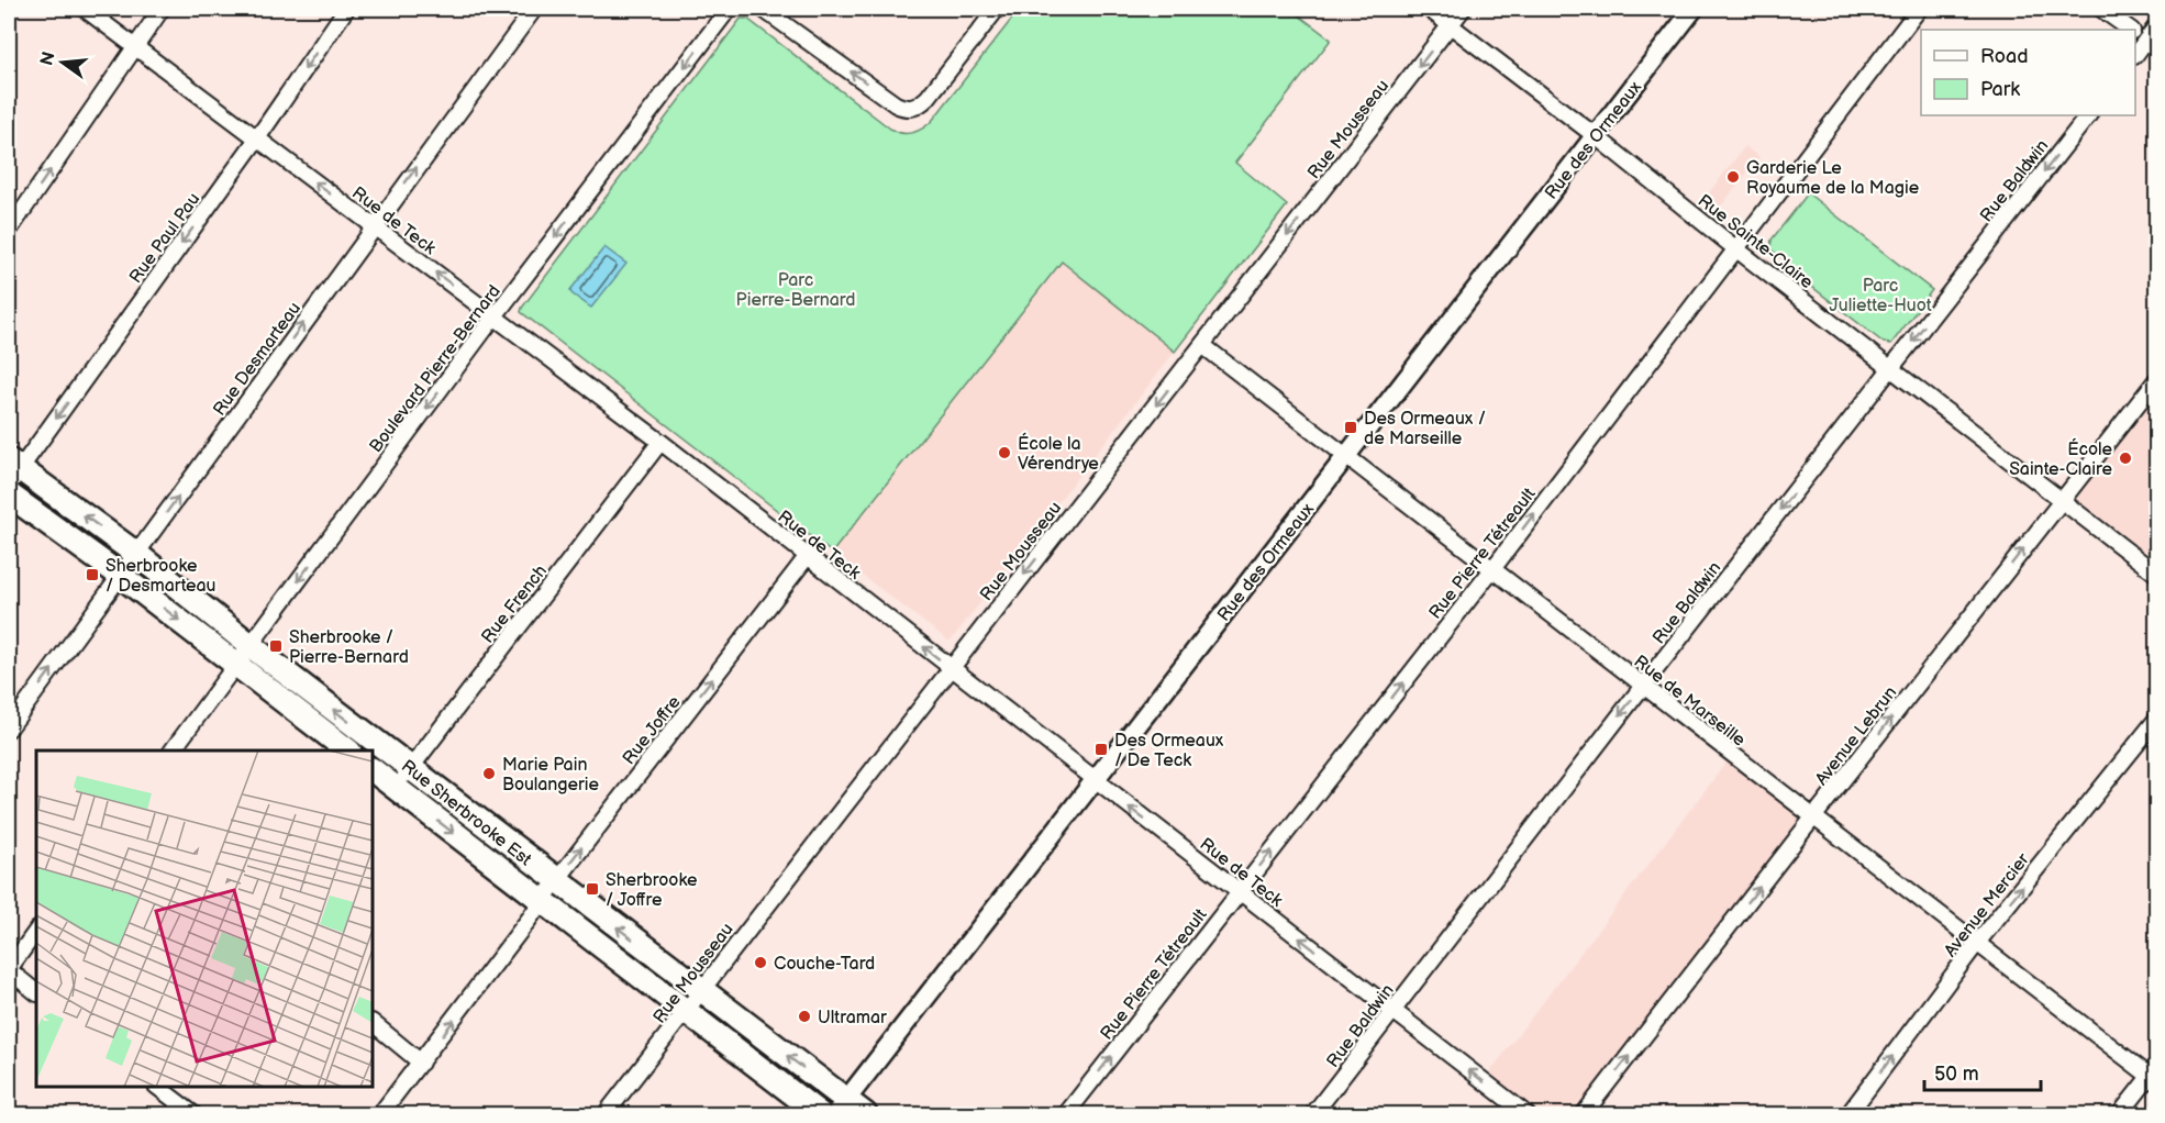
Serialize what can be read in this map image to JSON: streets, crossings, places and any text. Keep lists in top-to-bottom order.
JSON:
{
  "streets": {
    "main road": ["Rue Sherbrooke Est"],
    "street": [
      "Rue Mousseau",
      "Rue des Ormeaux",
      "Rue Baldwin",
      "Rue de Teck",
      "Rue Paul Pau",
      "Rue Sainte-Claire",
      "Rue Desmarteau",
      "Boulevard Pierre-Bernard",
      "Rue Pierre Tétreault",
      "Rue French",
      "Rue de Marseille",
      "Rue Joffre",
      "Avenue Lebrun",
      "Avenue Mercier"
    ]
  },
  "crossings": [
    ["Rue Mousseau", "Rue de Teck"],
    ["Rue Mousseau", "Rue Sainte-Claire"],
    ["Rue Mousseau", "Rue de Marseille"],
    ["Rue Mousseau", "Rue Sherbrooke Est"],
    ["Rue des Ormeaux", "Rue de Teck"],
    ["Rue des Ormeaux", "Rue Sainte-Claire"],
    ["Rue des Ormeaux", "Rue de Marseille"],
    ["Rue des Ormeaux", "Rue Sherbrooke Est"],
    ["Rue Baldwin", "Rue de Teck"],
    ["Rue Baldwin", "Rue Sainte-Claire"],
    ["Rue Baldwin", "Rue de Marseille"],
    ["Rue de Teck", "Rue Paul Pau"],
    ["Rue de Teck", "Rue Desmarteau"],
    ["Rue de Teck", "Boulevard Pierre-Bernard"],
    ["Rue de Teck", "Rue Pierre Tétreault"],
    ["Rue de Teck", "Rue French"],
    ["Rue de Teck", "Rue Joffre"],
    ["Rue Paul Pau", "Rue Sherbrooke Est"],
    ["Rue Sainte-Claire", "Rue Pierre Tétreault"],
    ["Rue Sainte-Claire", "Avenue Lebrun"],
    ["Rue Desmarteau", "Rue Sherbrooke Est"],
    ["Boulevard Pierre-Bernard", "Rue Sherbrooke Est"],
    ["Rue Pierre Tétreault", "Rue de Marseille"],
    ["Rue French", "Rue Sherbrooke Est"],
    ["Rue de Marseille", "Avenue Lebrun"],
    ["Rue de Marseille", "Avenue Mercier"],
    ["Rue Joffre", "Rue Sherbrooke Est"]
  ],
  "one_way": [
    "Rue Mousseau",
    "Rue Baldwin",
    "Rue de Teck",
    "Rue Paul Pau",
    "Rue Desmarteau",
    "Boulevard Pierre-Bernard",
    "Rue Pierre Tétreault",
    "Rue Joffre",
    "Avenue Lebrun",
    "Avenue Mercier"
  ],
  "parks": ["Parc Pierre-Bernard", "Parc Juliette-Huot"],
  "places": {
    "other": [
      "Garderie Le Royaume de la Magie",
      "École la Vérendrye",
      "École Sainte-Claire",
      "Marie Pain Boulangerie",
      "Couche-Tard",
      "Ultramar"
    ],
    "transit": [
      "Des Ormeaux / de Marseille",
      "Sherbrooke / Desmarteau",
      "Sherbrooke / Pierre-Bernard",
      "Des Ormeaux / De Teck",
      "Sherbrooke / Joffre"
    ]
  },
  "legend": ["Road", "Park"],
  "scale_bar": "50 m",
  "north": "left"
}
